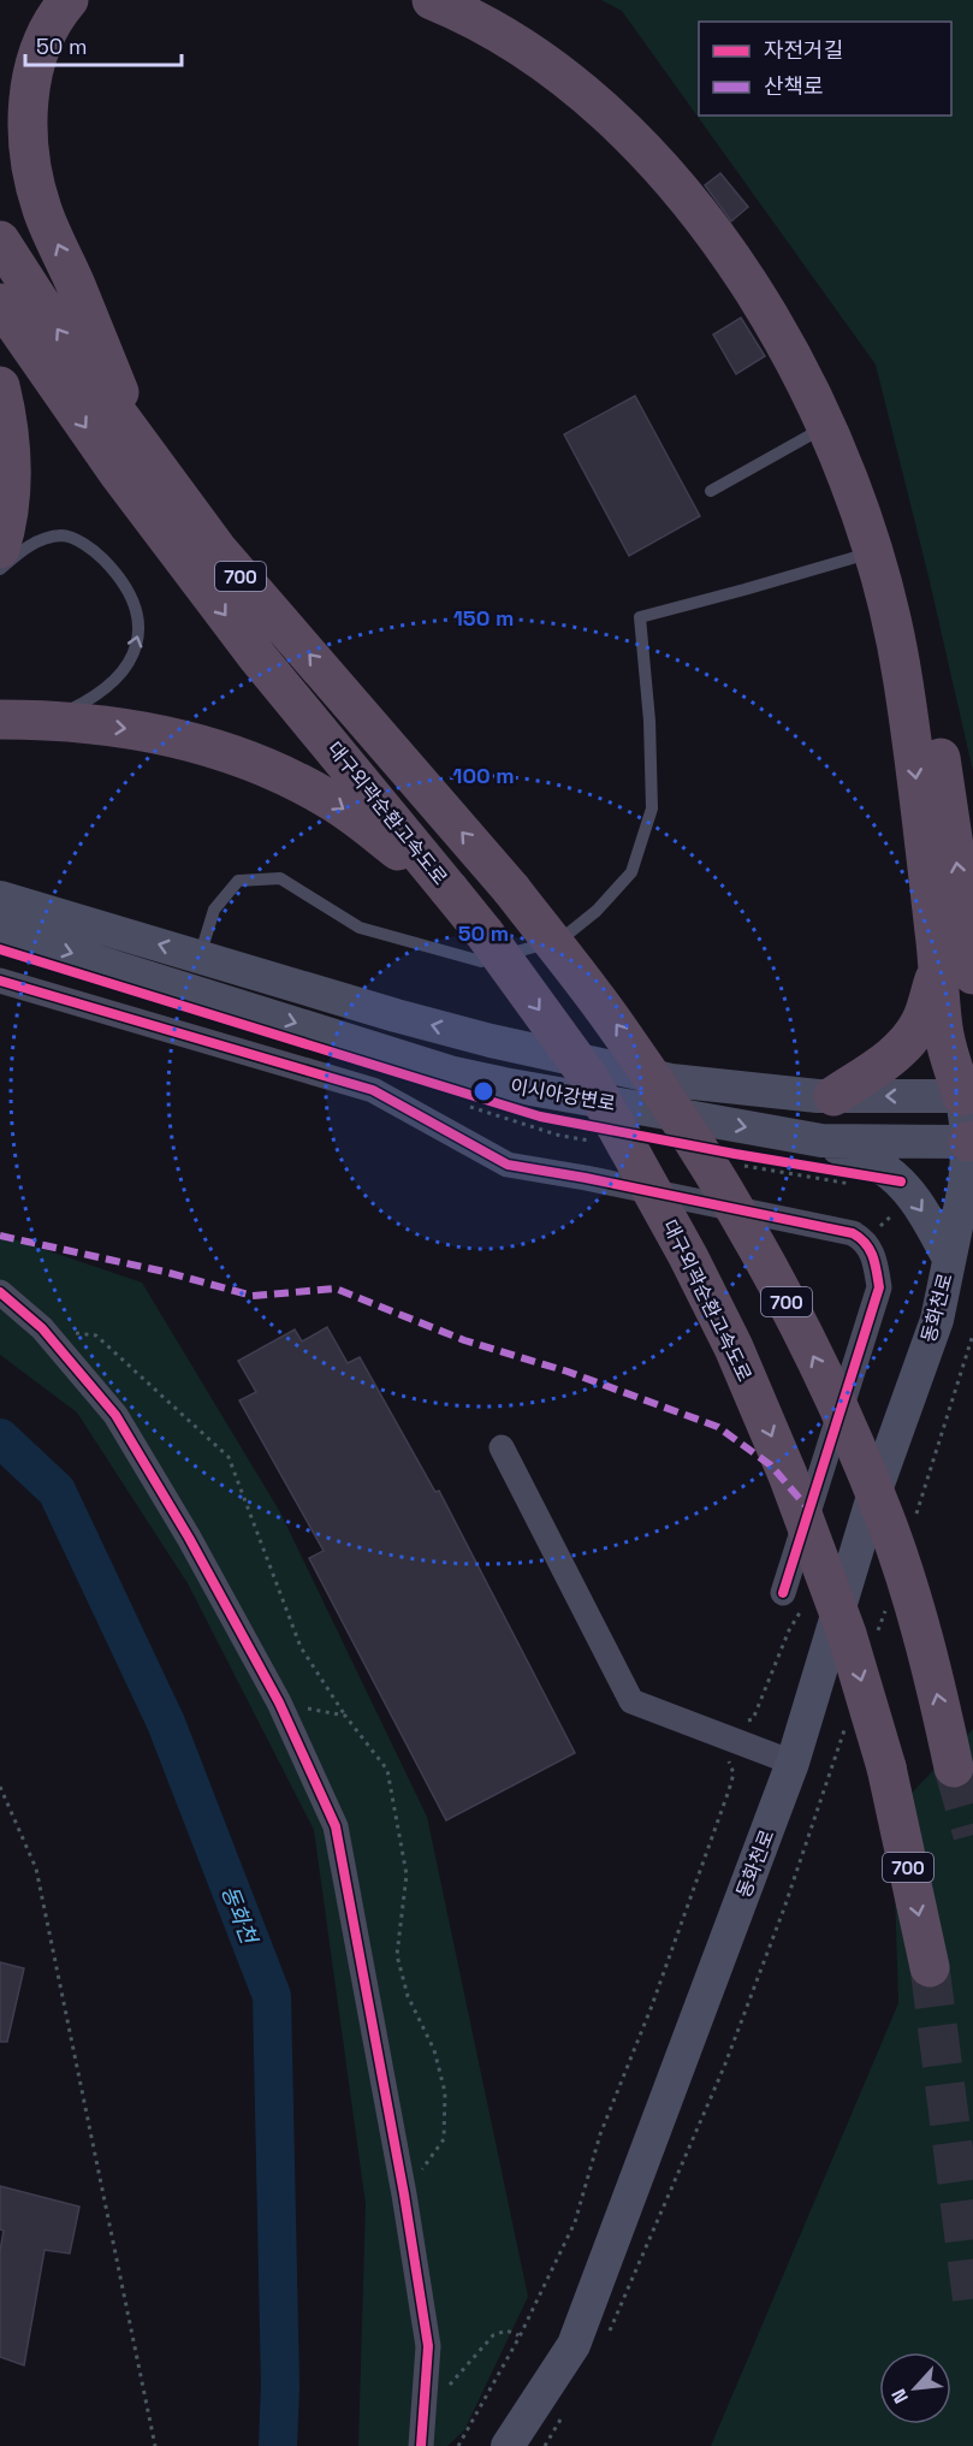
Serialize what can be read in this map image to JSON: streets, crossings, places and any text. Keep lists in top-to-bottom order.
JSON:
{
  "streets": {
    "highway": ["700", "대구외곽순환고속도로"],
    "main road": ["이시아강변로", "동화천로"]
  },
  "water": ["동화천"],
  "legend": ["자전거길", "산책로"],
  "scale_bar": "50 m",
  "north": "bottom left",
  "rings": ["150 m", "100 m", "50 m"]
}
